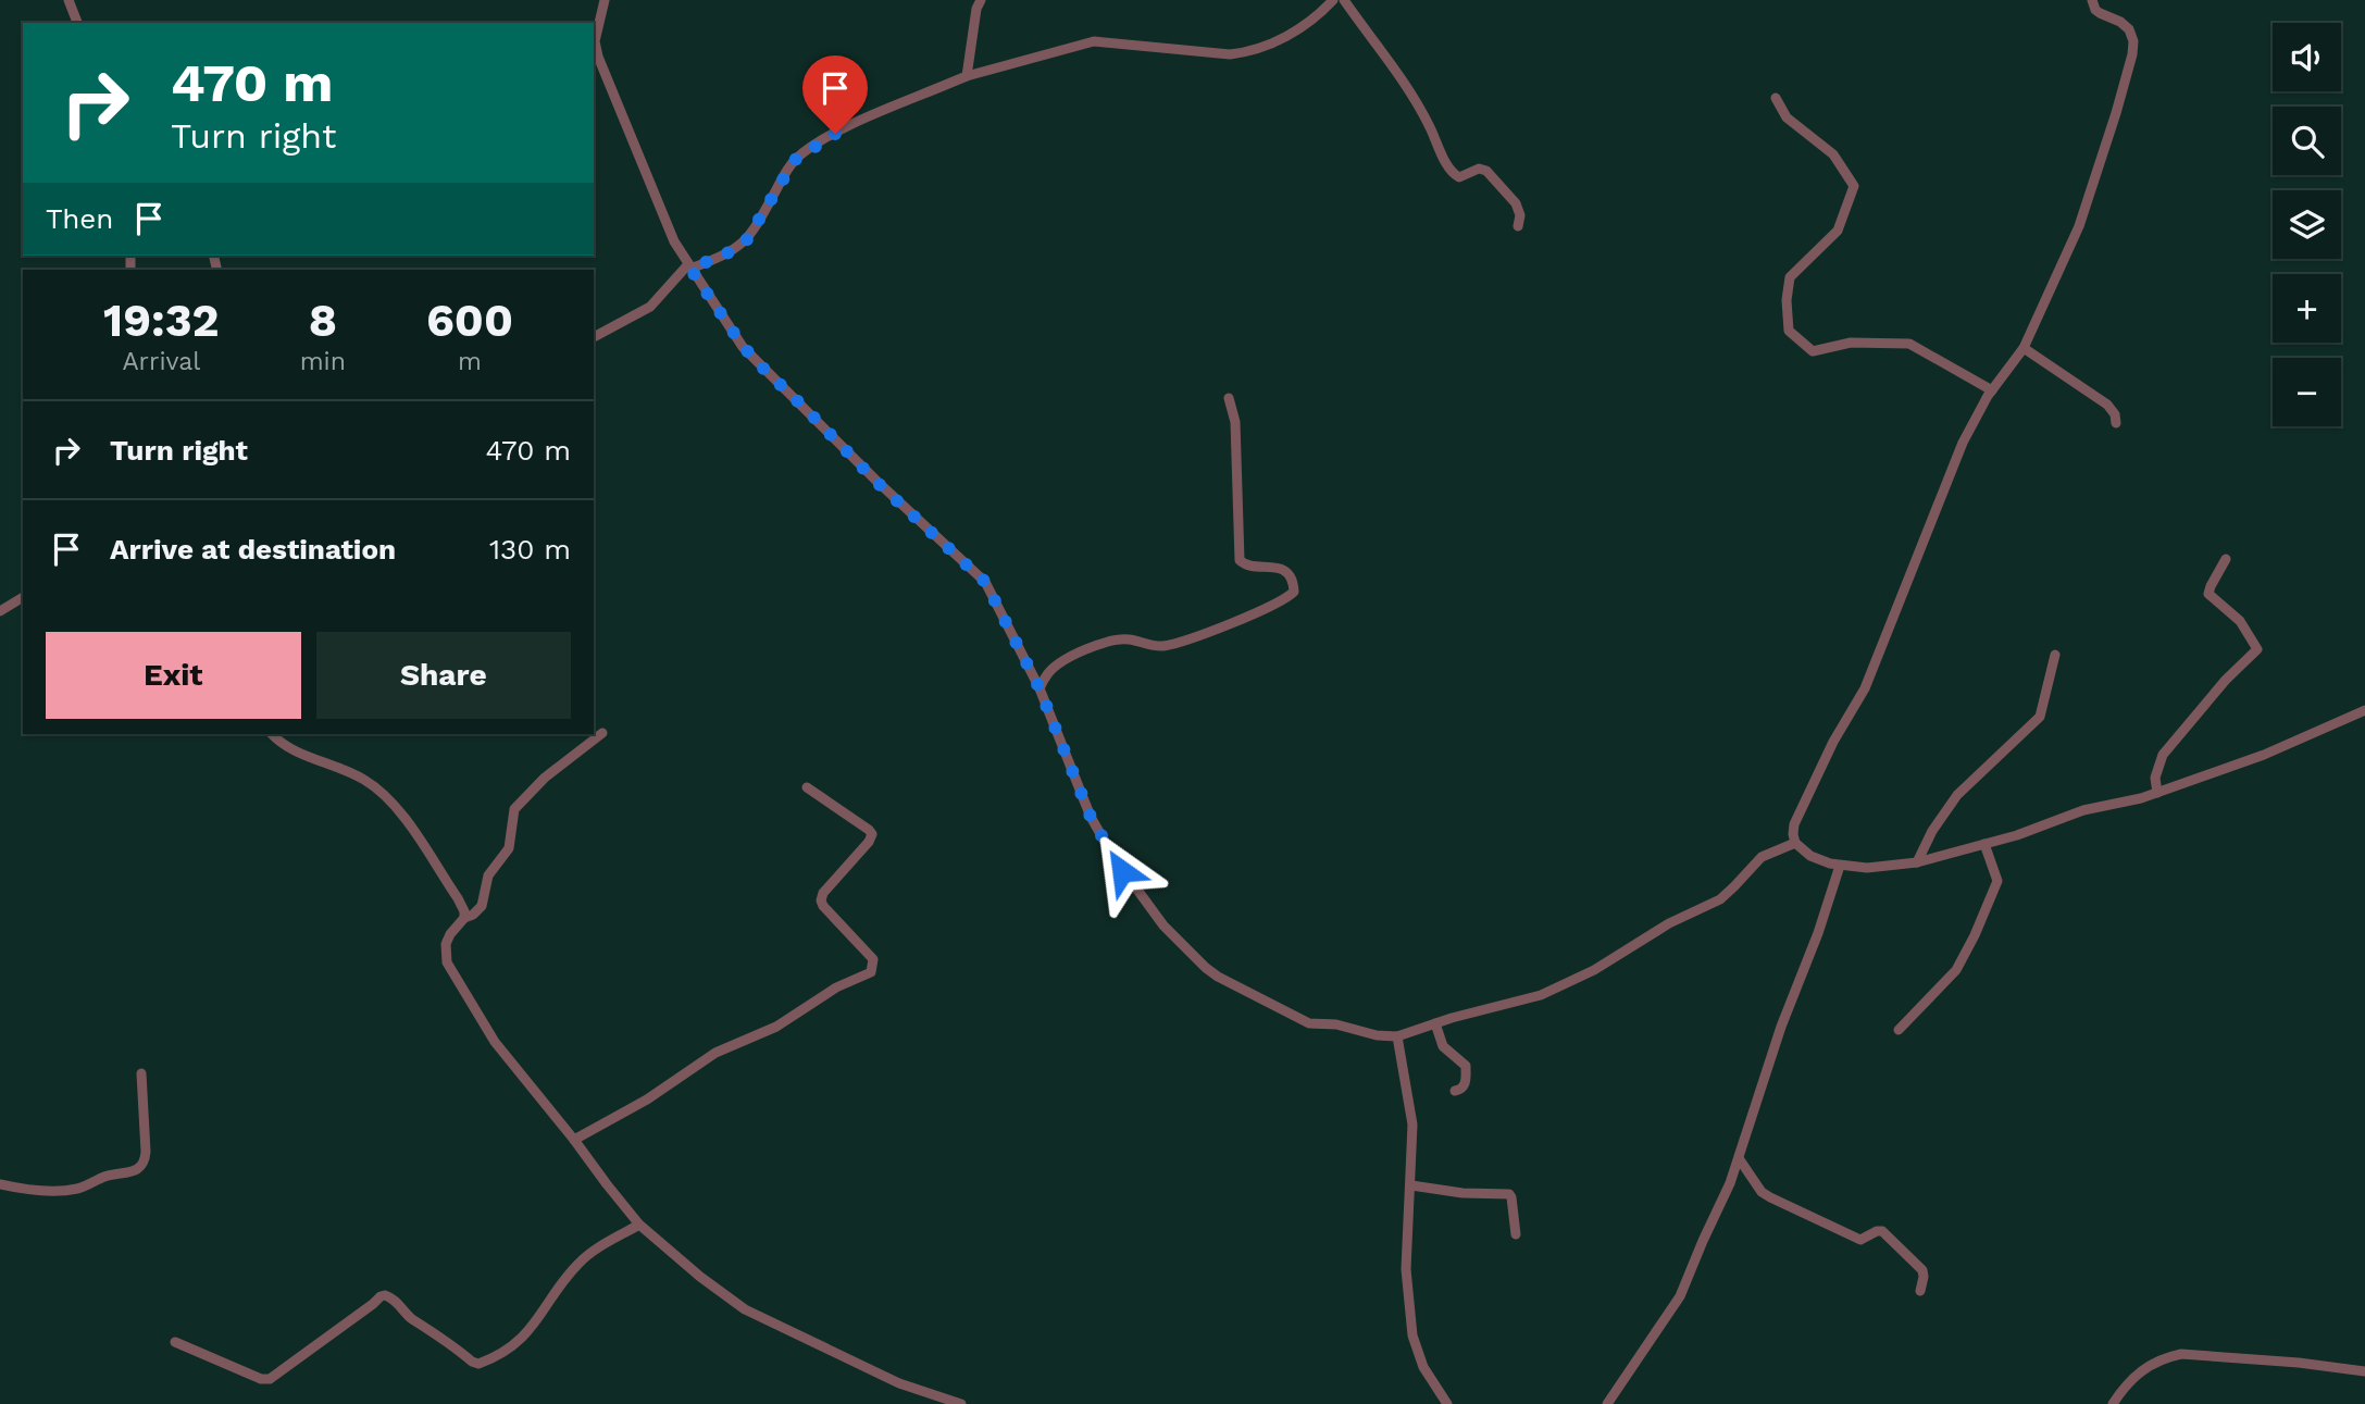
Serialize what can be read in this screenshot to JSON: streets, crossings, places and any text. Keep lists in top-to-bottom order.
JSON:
{
  "page": {
    "map_buttons": ["+", "−"],
    "turn": ["470 m", "Turn right"],
    "then": "Then",
    "eta": [
      "19:32",
      "Arrival",
      "8",
      "min",
      "600",
      "m"
    ],
    "list": [
      {
        "name": "Turn right",
        "value": "470 m"
      },
      {
        "name": "Arrive at destination",
        "value": "130 m"
      }
    ],
    "buttons": ["Exit", "Share"]
  }
}
